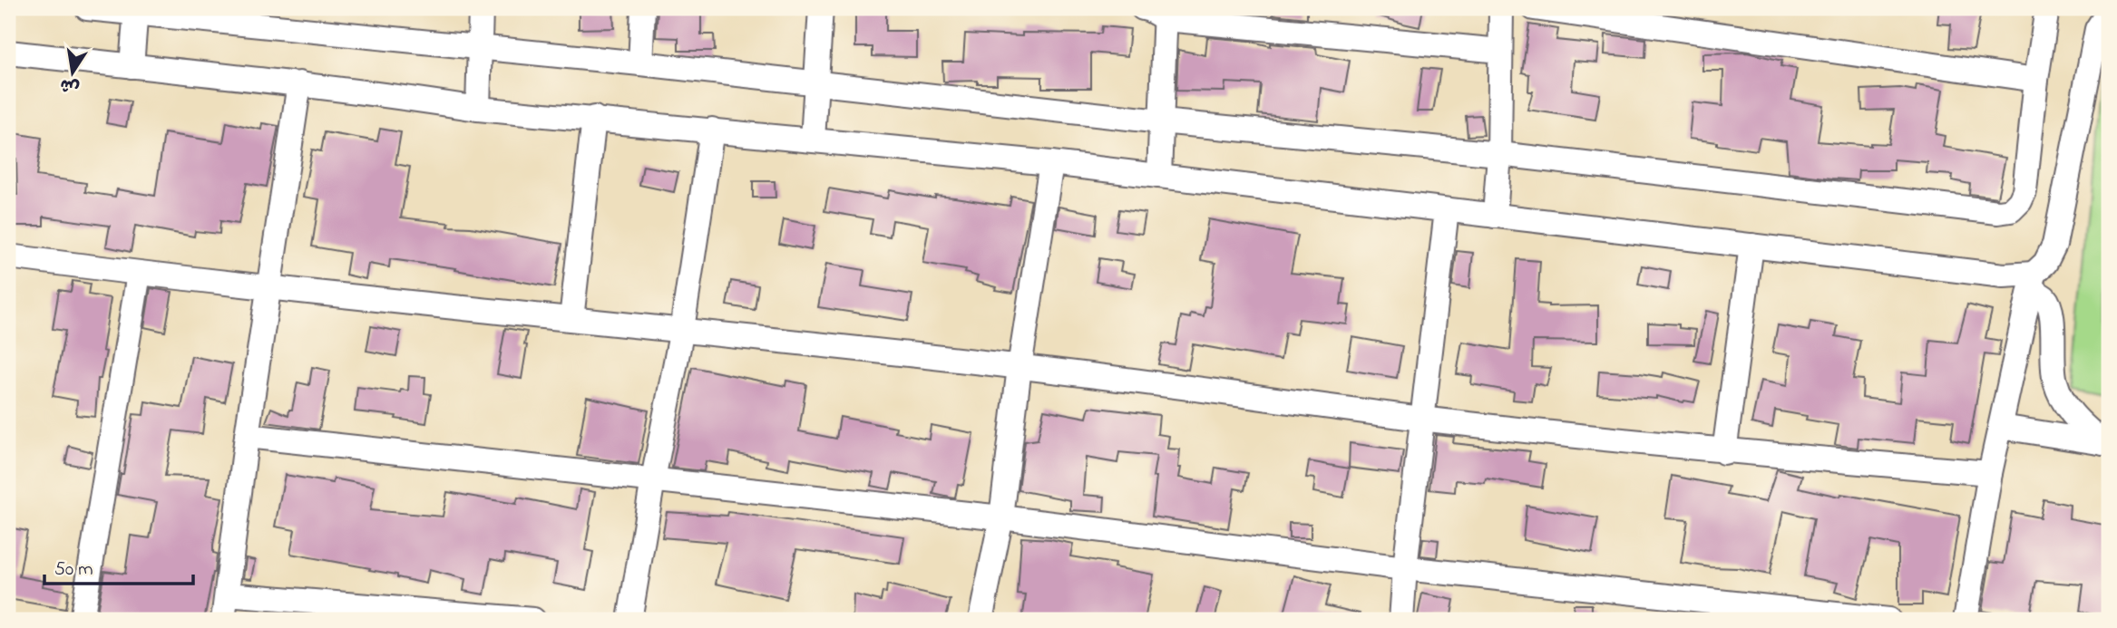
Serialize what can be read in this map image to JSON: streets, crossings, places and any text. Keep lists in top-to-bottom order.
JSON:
{
  "scale_bar": "50 m",
  "north": "bottom"
}
